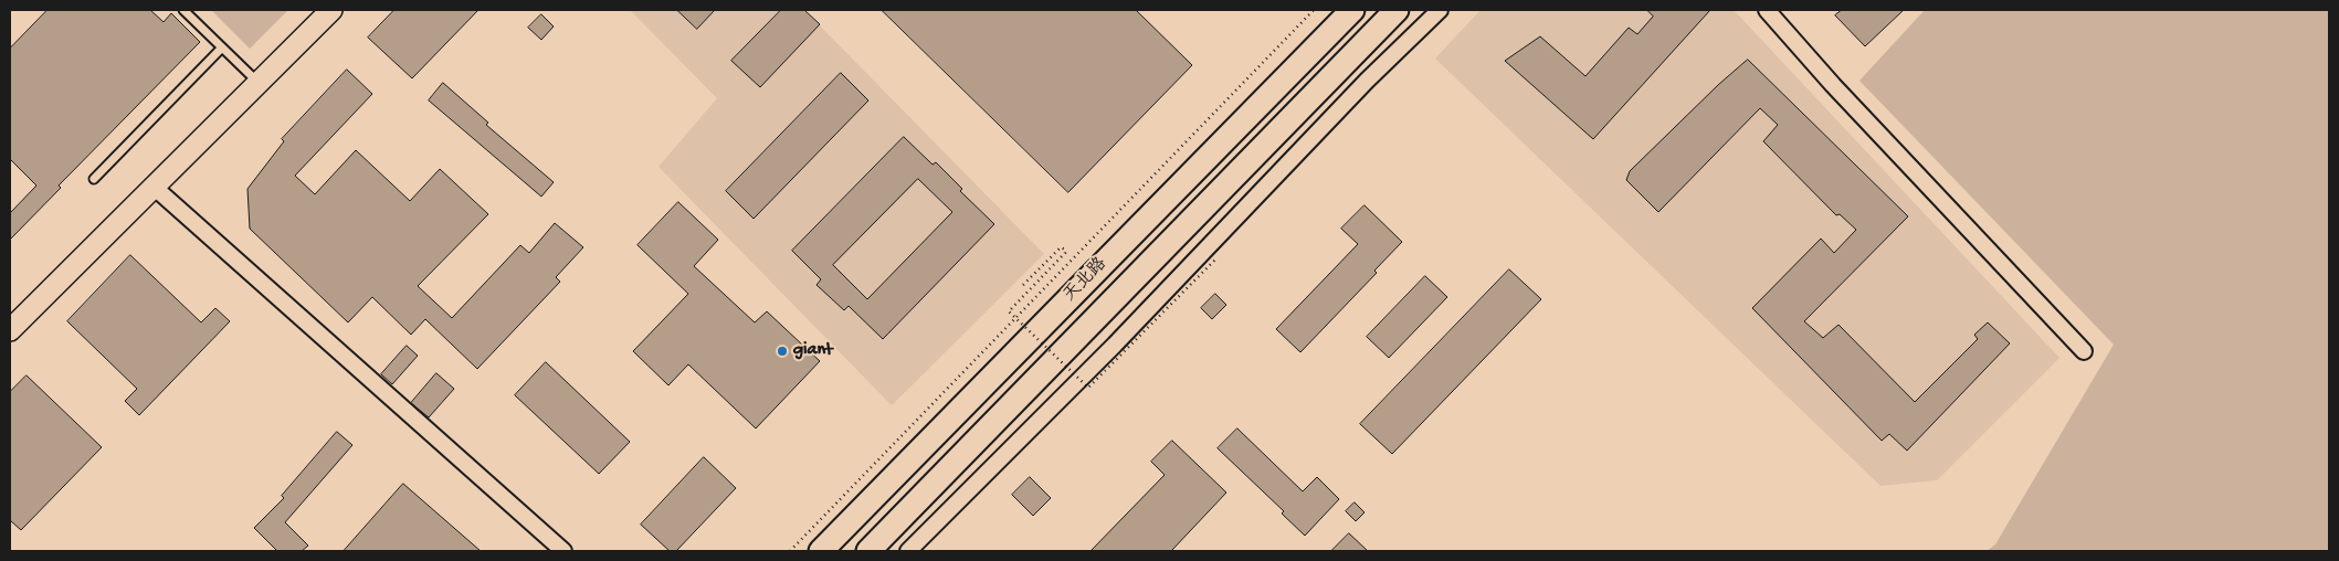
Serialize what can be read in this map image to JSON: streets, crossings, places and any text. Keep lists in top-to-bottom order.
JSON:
{
  "streets": {
    "main road": ["天北路"]
  },
  "places": ["giant"]
}
